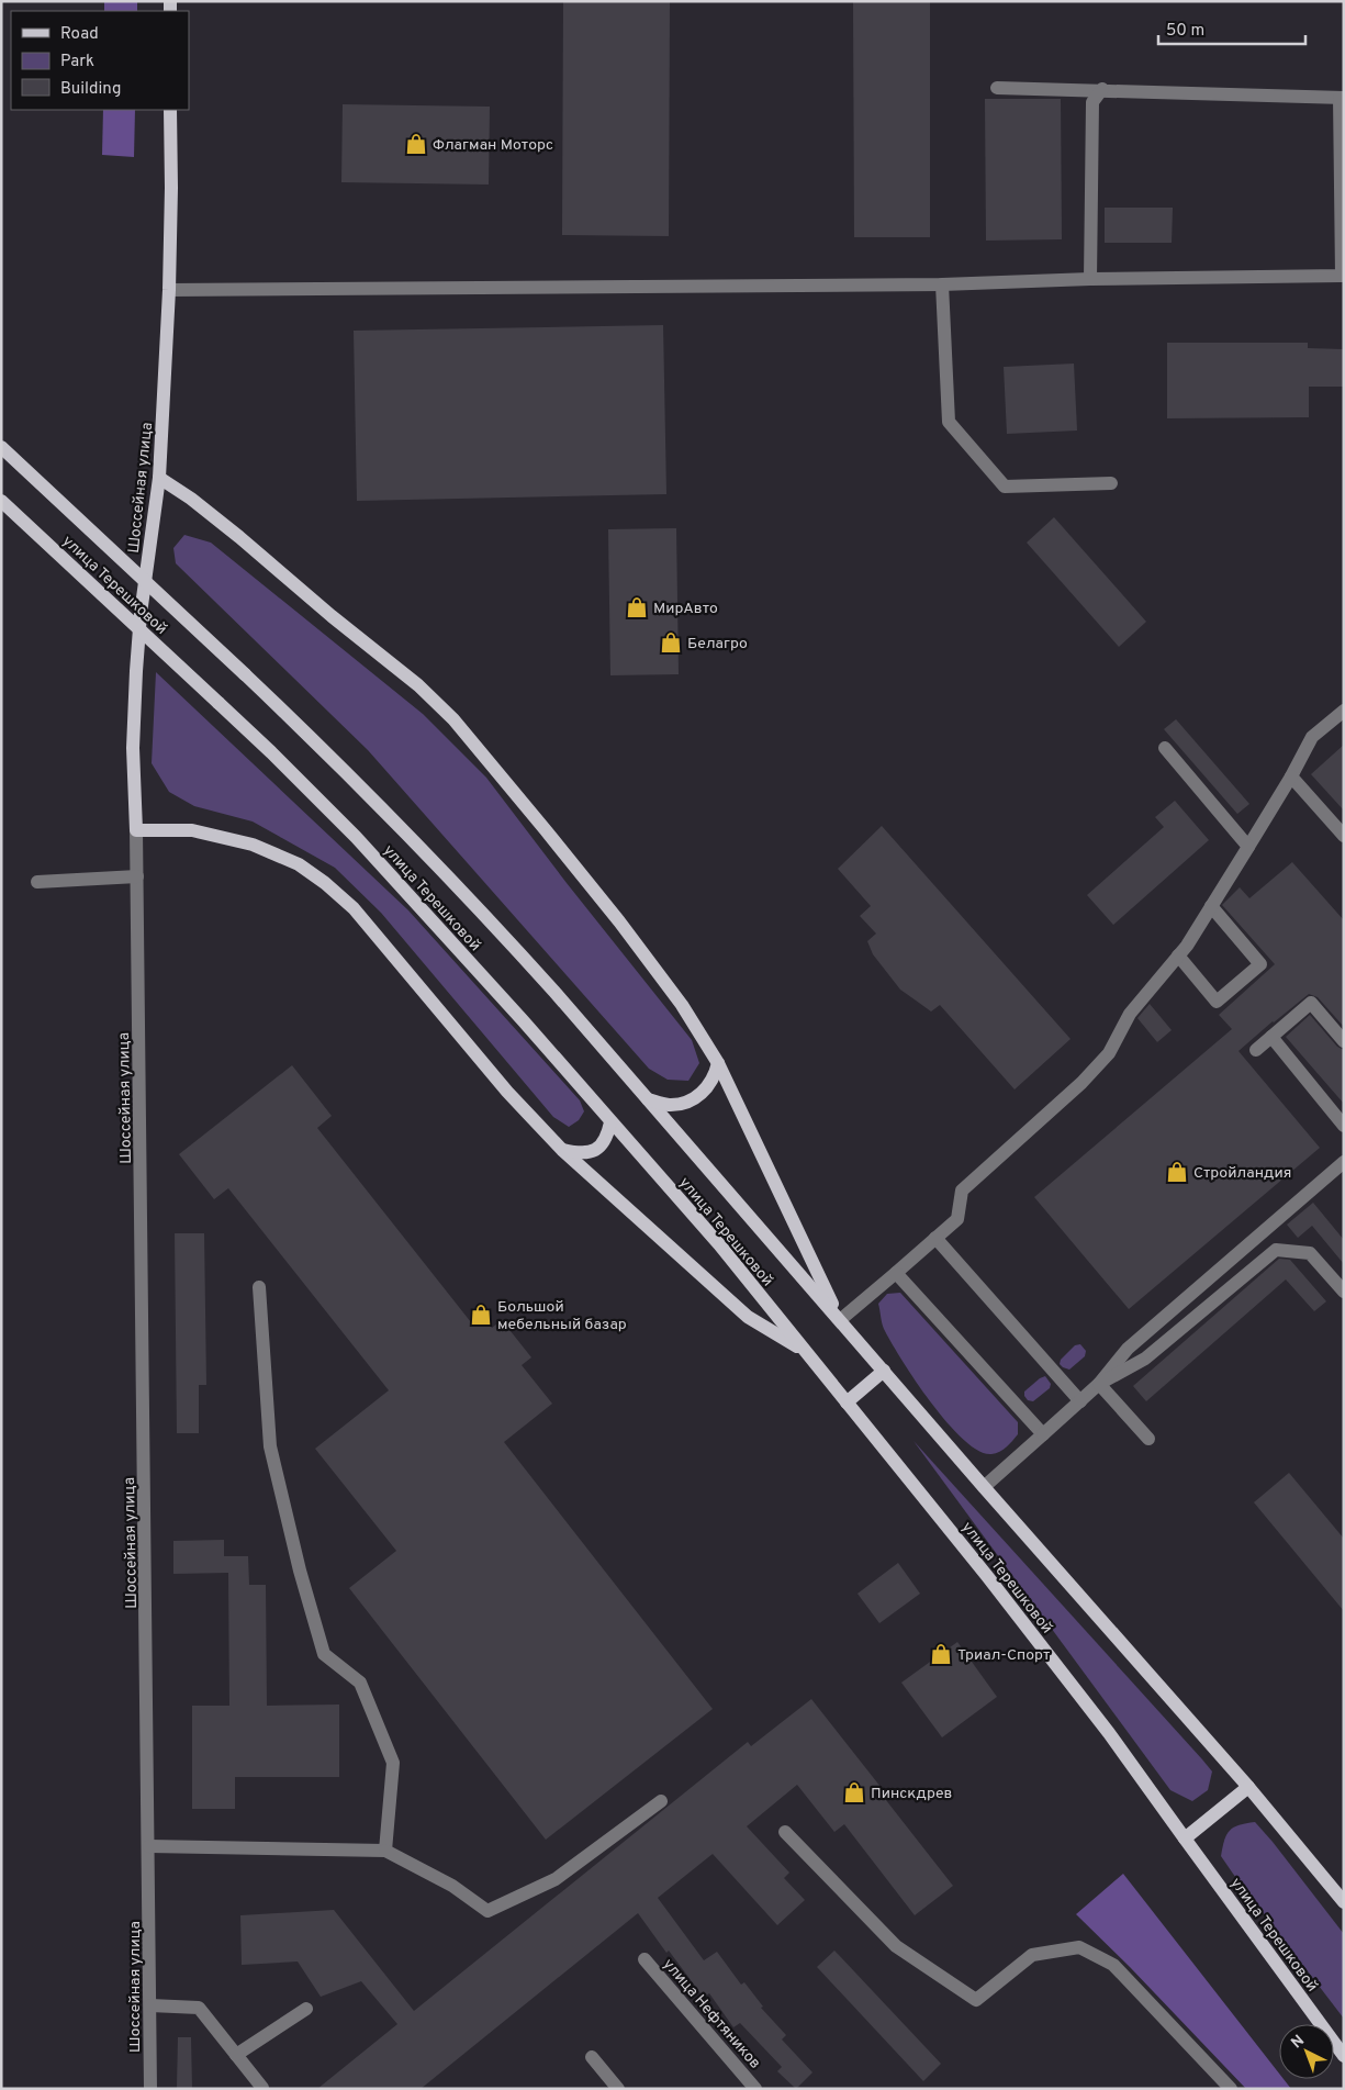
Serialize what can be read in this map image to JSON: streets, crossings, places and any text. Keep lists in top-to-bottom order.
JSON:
{
  "streets": {
    "main road": ["Шоссейная улица", "улица Терешковой"],
    "street": ["улица Нефтяников"]
  },
  "places": {
    "shop": [
      "Флагман Моторс",
      "МирАвто",
      "Белагро",
      "Стройландия",
      "Большой мебельный базар",
      "Триал-Спорт",
      "Пинскдрев"
    ]
  },
  "legend": ["Road", "Park", "Building"],
  "scale_bar": "50 m",
  "north": "top left"
}
